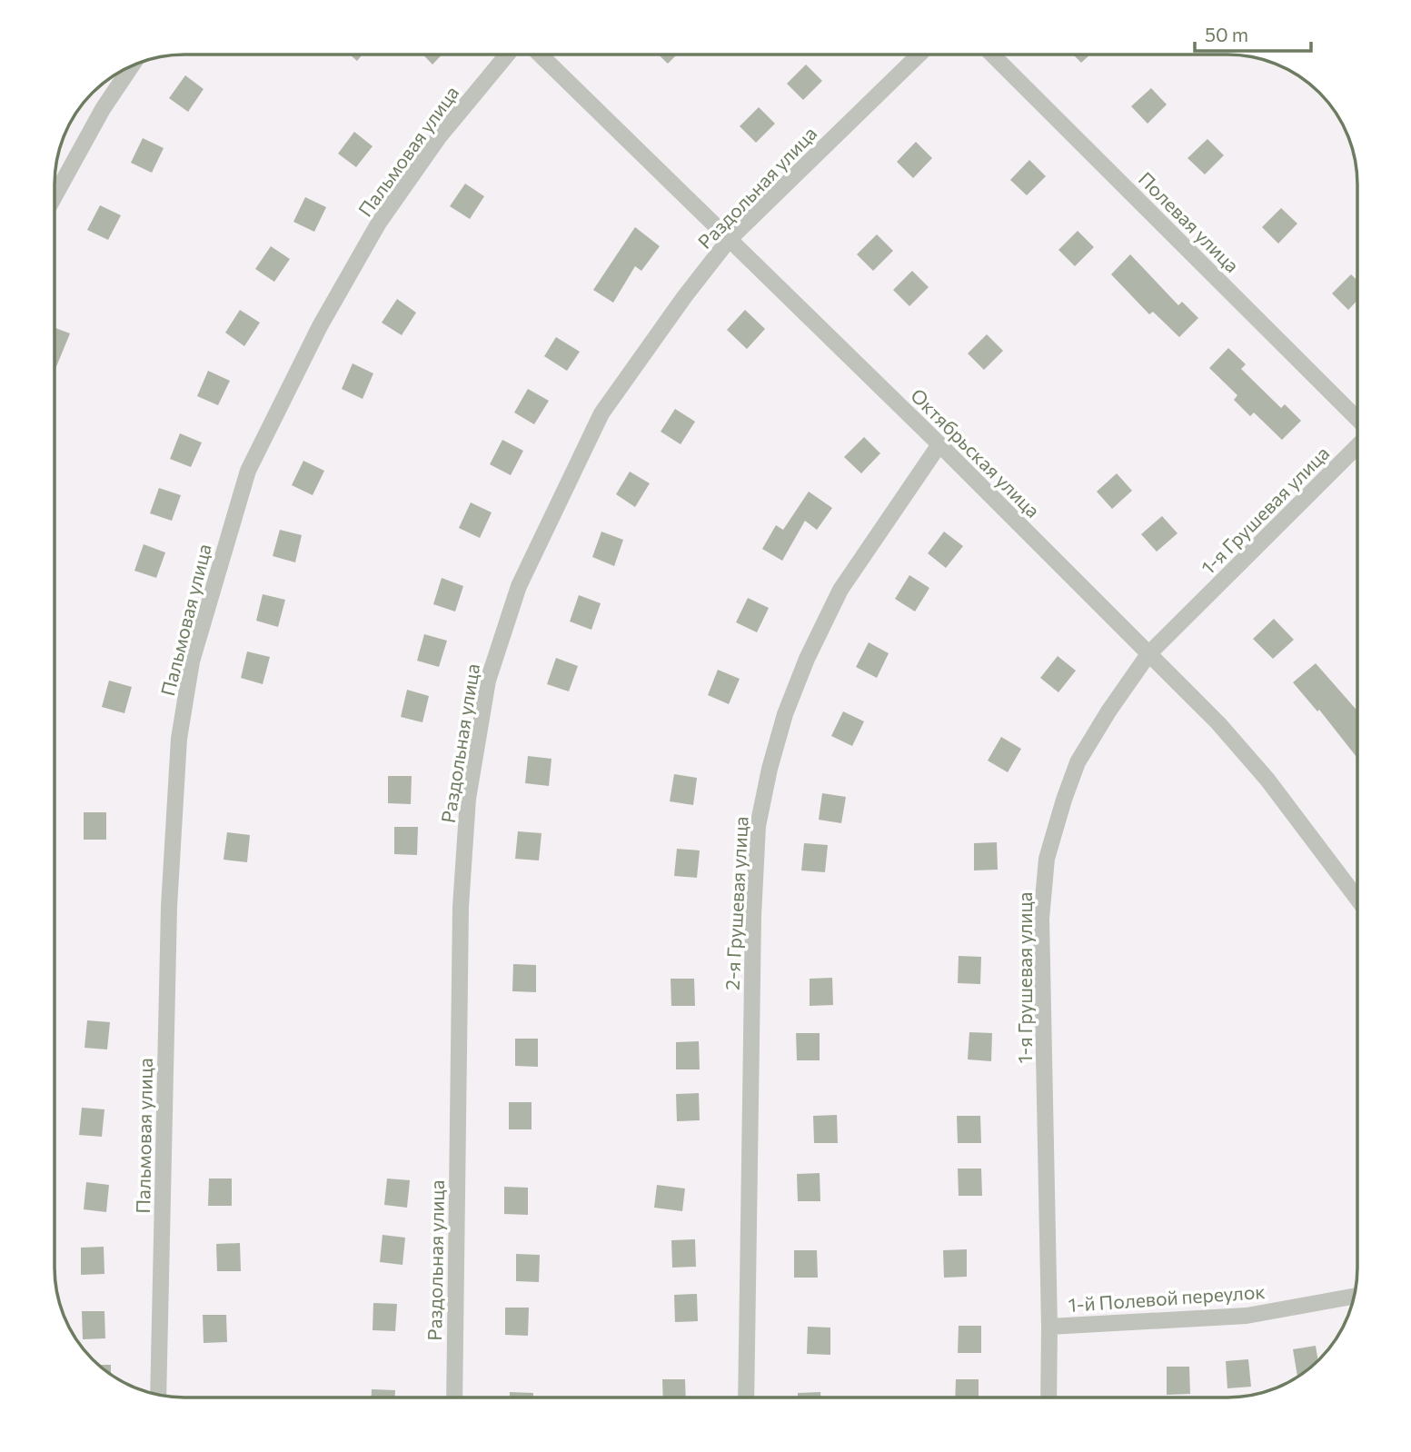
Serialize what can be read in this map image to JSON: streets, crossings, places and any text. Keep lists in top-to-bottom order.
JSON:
{
  "streets": {
    "street": [
      "Пальмовая улица",
      "Раздольная улица",
      "Полевая улица",
      "Октябрьская улица",
      "1-я Грушевая улица",
      "2-я Грушевая улица",
      "1-й Полевой переулок"
    ]
  },
  "crossings": [
    ["Раздольная улица", "Октябрьская улица"],
    ["Октябрьская улица", "1-я Грушевая улица"],
    ["Октябрьская улица", "2-я Грушевая улица"],
    ["1-я Грушевая улица", "1-й Полевой переулок"]
  ],
  "scale_bar": "50 m"
}
